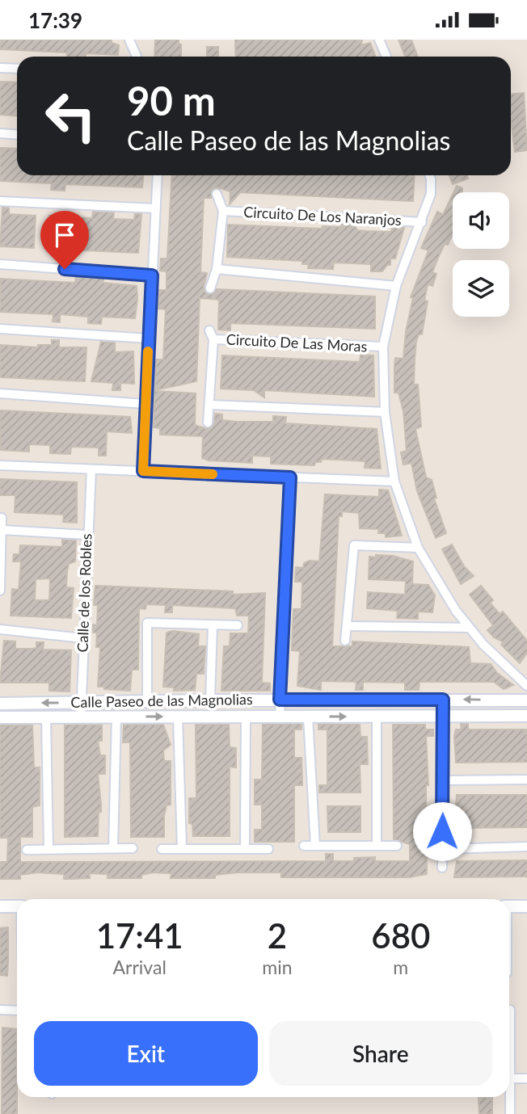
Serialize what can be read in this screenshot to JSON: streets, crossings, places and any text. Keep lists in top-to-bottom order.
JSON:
{
  "streets": {
    "street": [
      "Circuito De Los Naranjos",
      "Circuito De Las Moras",
      "Calle de los Robles",
      "Calle Paseo de las Magnolias"
    ]
  },
  "crossings": [
    ["Calle de los Robles", "Calle Paseo de las Magnolias"]
  ],
  "page": {
    "status": "17:39",
    "turn": ["90 m", "Calle Paseo de las Magnolias"],
    "eta": [
      "17:41",
      "Arrival",
      "2",
      "min",
      "680",
      "m"
    ],
    "buttons": ["Exit", "Share"]
  }
}
